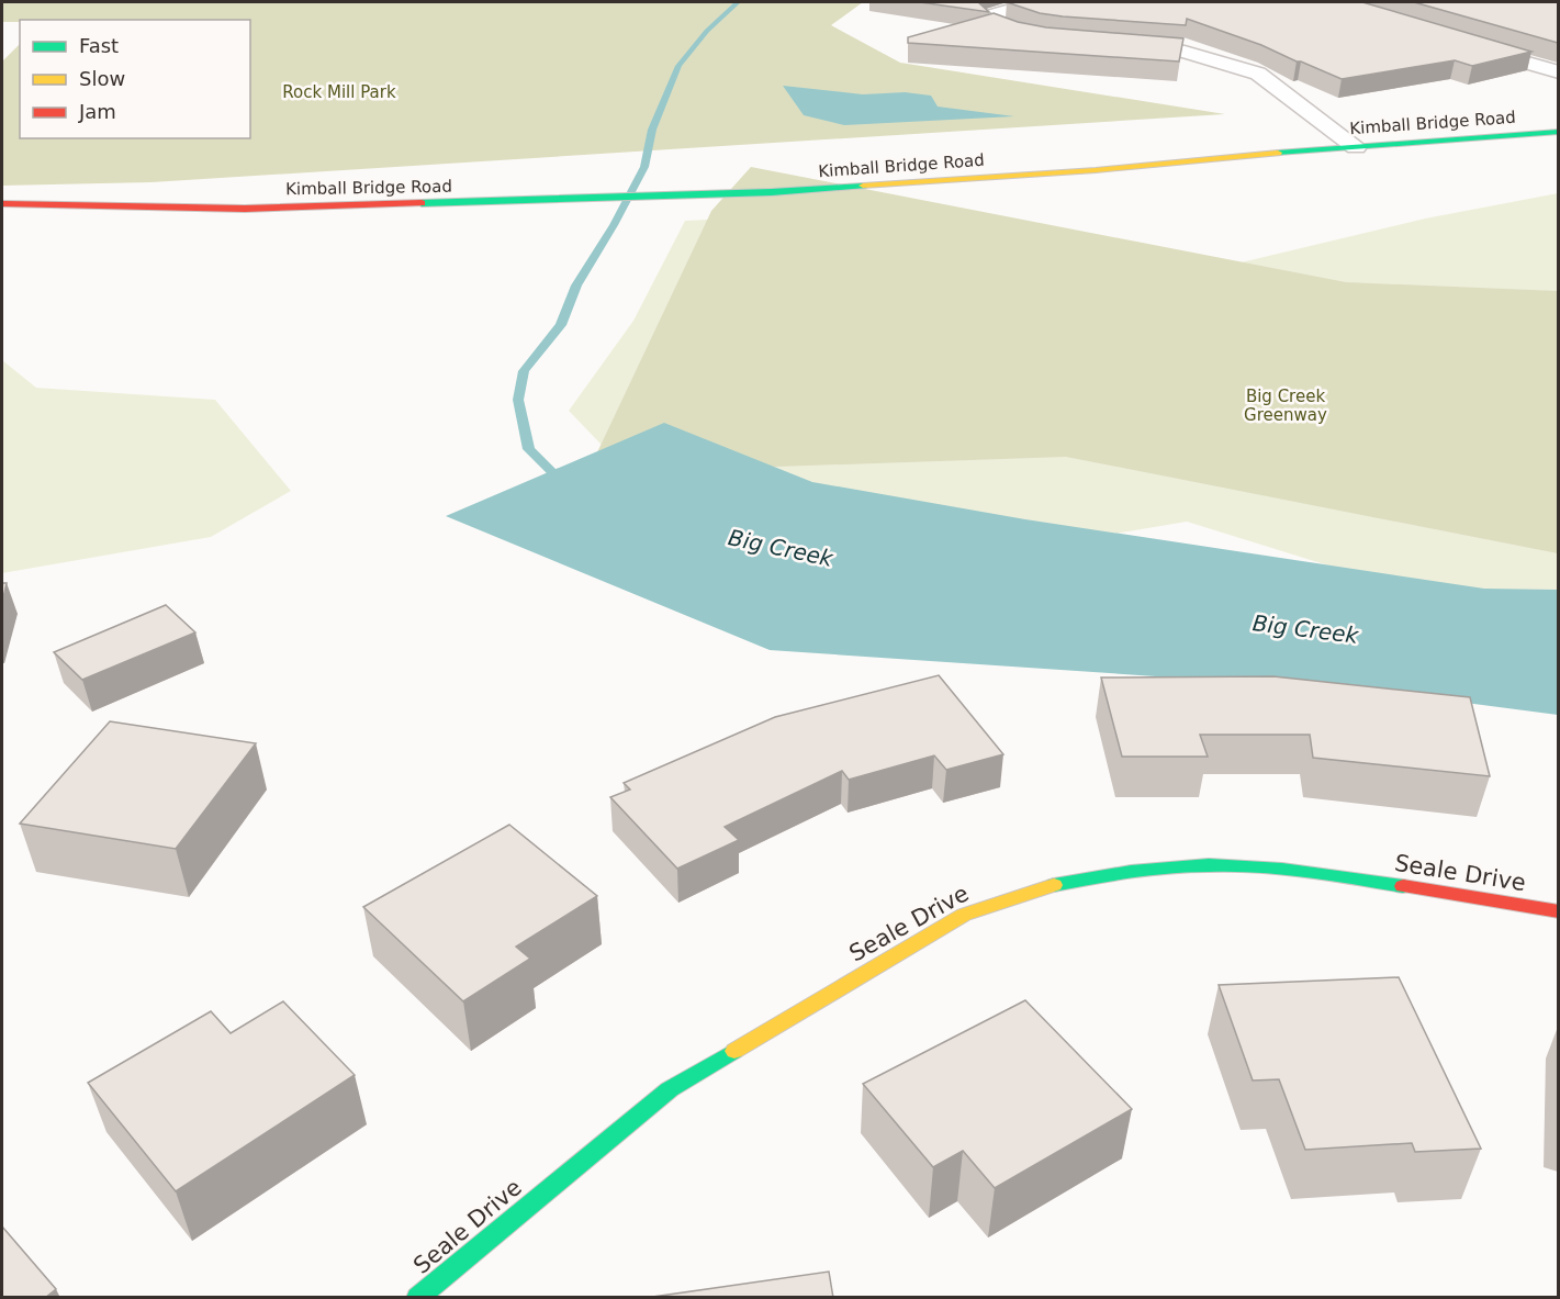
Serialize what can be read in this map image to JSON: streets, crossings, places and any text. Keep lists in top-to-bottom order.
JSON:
{
  "streets": {
    "street": ["Kimball Bridge Road", "Seale Drive"]
  },
  "water": ["Big Creek"],
  "parks": ["Rock Mill Park", "Big Creek Greenway"],
  "legend": ["Fast", "Slow", "Jam"]
}
